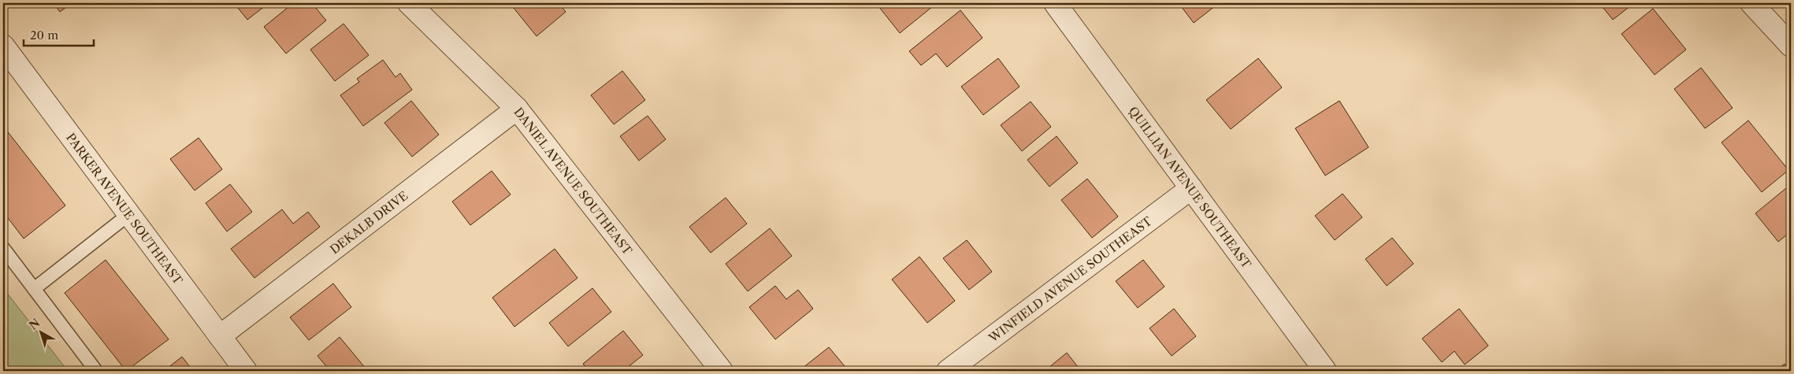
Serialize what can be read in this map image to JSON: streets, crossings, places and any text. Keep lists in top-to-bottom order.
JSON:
{
  "streets": {
    "street": [
      "DANIEL AVENUE SOUTHEAST",
      "QUILLIAN AVENUE SOUTHEAST",
      "PARKER AVENUE SOUTHEAST",
      "DEKALB DRIVE",
      "WINFIELD AVENUE SOUTHEAST"
    ]
  },
  "crossings": [
    ["DANIEL AVENUE SOUTHEAST", "DEKALB DRIVE"],
    ["QUILLIAN AVENUE SOUTHEAST", "WINFIELD AVENUE SOUTHEAST"],
    ["PARKER AVENUE SOUTHEAST", "DEKALB DRIVE"]
  ],
  "scale_bar": "20 m",
  "north": "top left"
}
